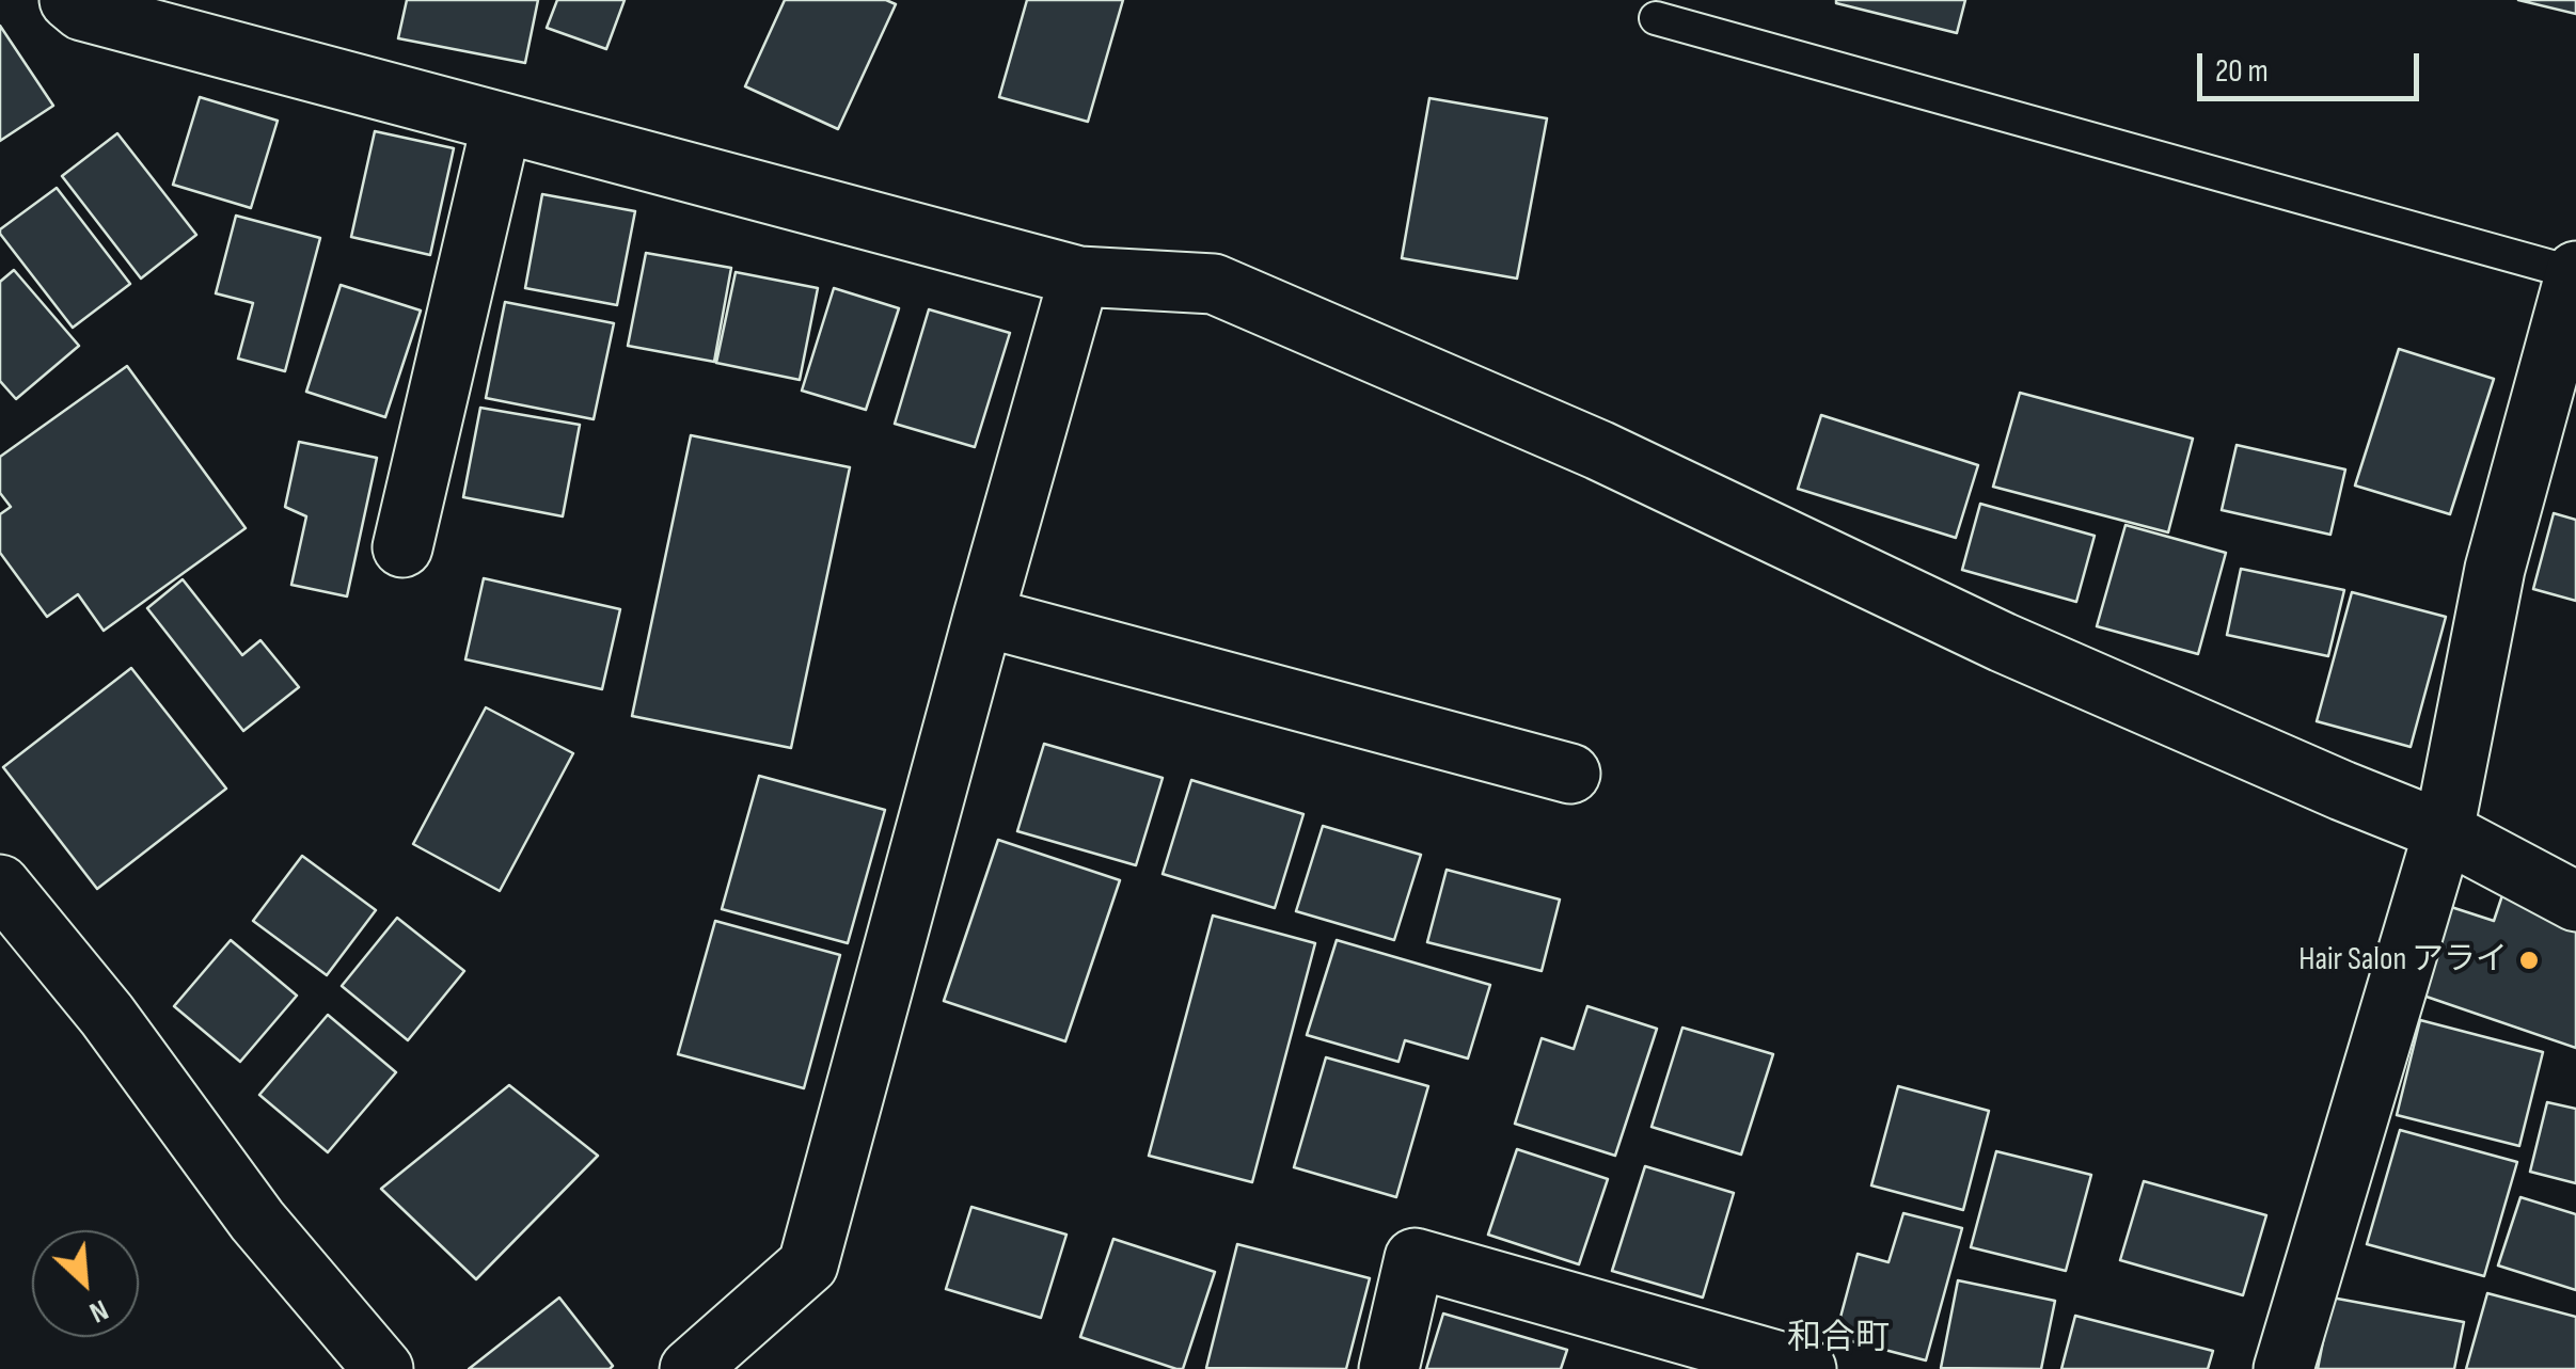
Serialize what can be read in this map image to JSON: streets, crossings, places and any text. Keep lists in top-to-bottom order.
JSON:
{
  "districts": ["和合町"],
  "places": ["Hair Salon アライ"],
  "scale_bar": "20 m",
  "north": "bottom right"
}
